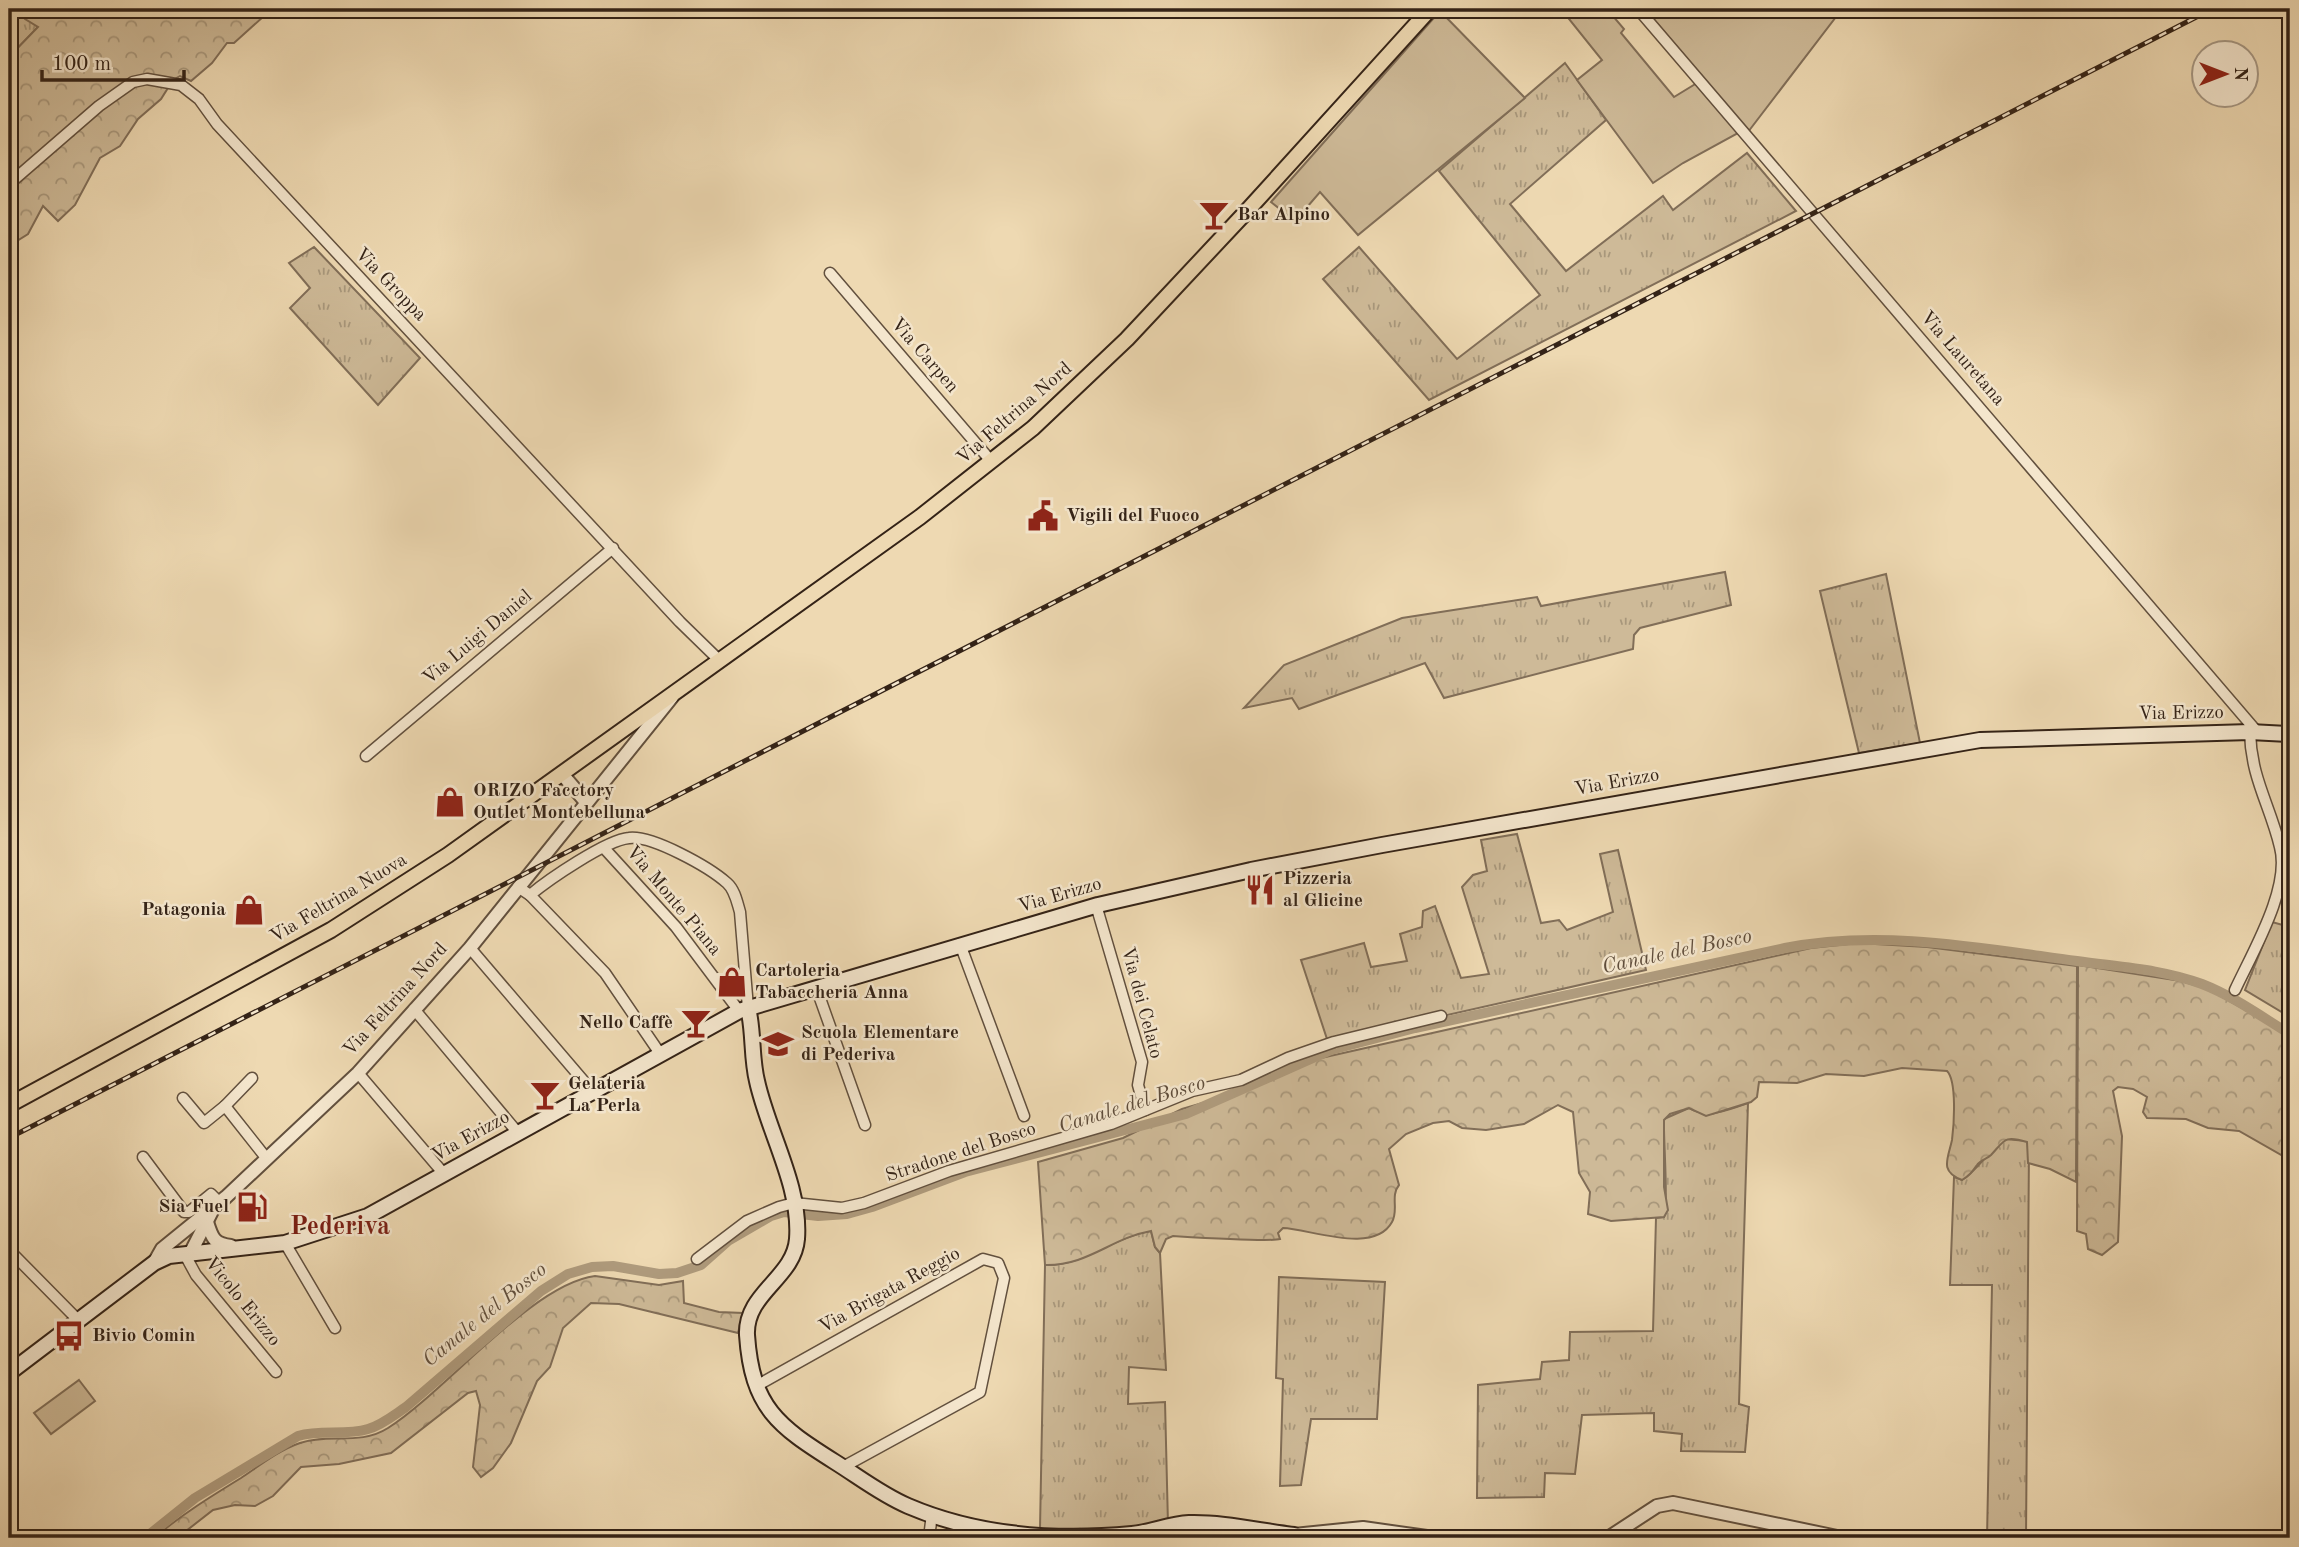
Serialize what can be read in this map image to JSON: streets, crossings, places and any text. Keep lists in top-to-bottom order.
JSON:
{
  "streets": {
    "main road": ["Via Feltrina Nord", "Via Erizzo", "Via Feltrina Nuova"],
    "street": [
      "Via Groppa",
      "Via Carpen",
      "Via Lauretana",
      "Via Luigi Daniel",
      "Via Monte Piana",
      "Via dei Celato",
      "Stradone del Bosco",
      "Via Brigata Reggio",
      "Vicolo Erizzo"
    ]
  },
  "crossings": [
    ["Via Groppa", "Via Feltrina Nord"],
    ["Via Groppa", "Via Luigi Daniel"],
    ["Via Carpen", "Via Feltrina Nord"],
    ["Via Lauretana", "Via Erizzo"],
    ["Via Feltrina Nord", "Via Erizzo"],
    ["Via Feltrina Nord", "Via Feltrina Nuova"],
    ["Via Feltrina Nord", "Vicolo Erizzo"],
    ["Via Erizzo", "Via Monte Piana"],
    ["Via Erizzo", "Via dei Celato"],
    ["Via Erizzo", "Vicolo Erizzo"],
    ["Via dei Celato", "Stradone del Bosco"]
  ],
  "districts": ["Pederiva"],
  "water": ["Canale del Bosco"],
  "places": {
    "bar": ["Bar Alpino", "Nello Caffè", "Gelateria La Perla"],
    "public building": ["Vigili del Fuoco"],
    "shop": ["ORIZO Facctory Outlet Montebelluna", "Patagonia", "Cartoleria Tabaccheria Anna"],
    "restaurant": ["Pizzeria al Glicine"],
    "school or university": ["Scuola Elementare di Pederiva"],
    "fuel station": ["Sia Fuel"],
    "bus stop": ["Bivio Comin"]
  },
  "scale_bar": "100 m",
  "north": "right"
}
